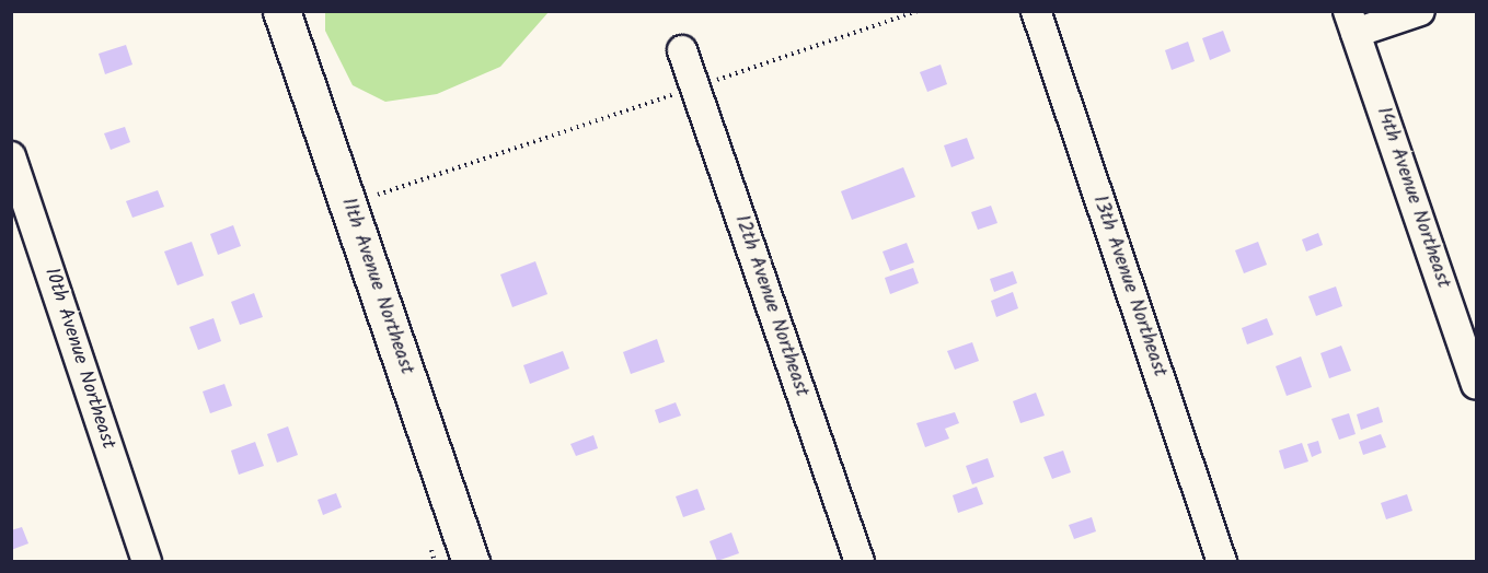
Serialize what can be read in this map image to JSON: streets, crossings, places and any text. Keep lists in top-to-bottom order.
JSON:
{
  "streets": {
    "street": [
      "14th Avenue Northeast",
      "11th Avenue Northeast",
      "13th Avenue Northeast",
      "12th Avenue Northeast",
      "10th Avenue Northeast"
    ]
  }
}
